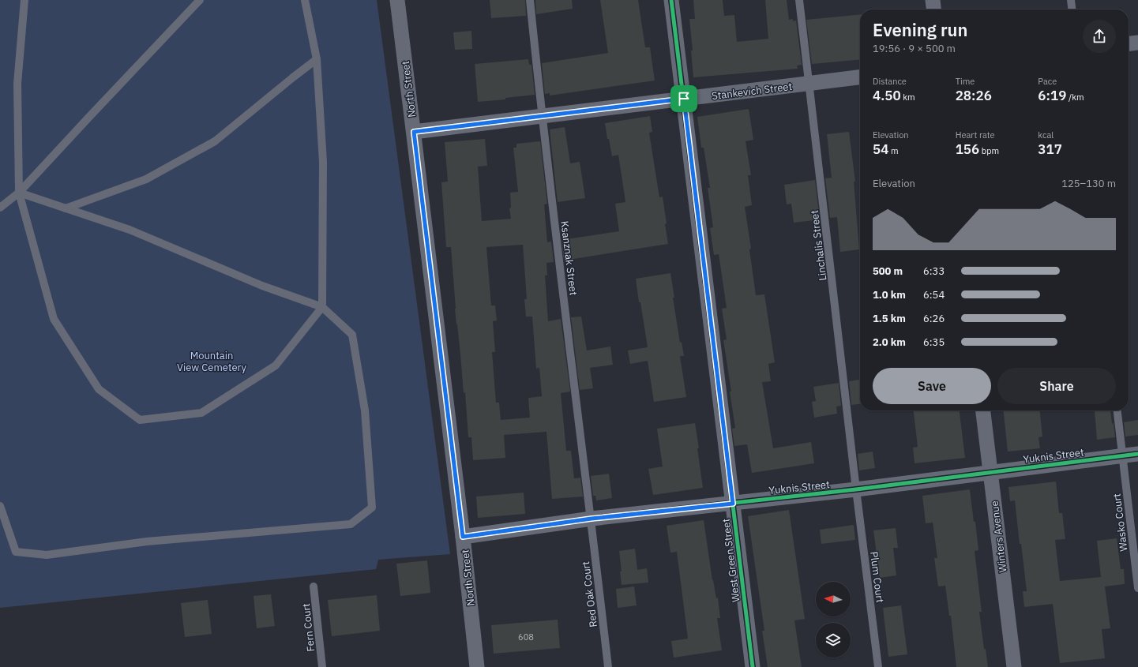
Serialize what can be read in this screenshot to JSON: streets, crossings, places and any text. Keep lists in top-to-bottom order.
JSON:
{
  "streets": {
    "street": [
      "North Street",
      "Stankevich Street",
      "Yuknis Street",
      "Winters Avenue",
      "West Green Street"
    ],
    "lane": [
      "Linchalis Street",
      "Ksanznak Street",
      "Wasko Court",
      "Plum Court",
      "Red Oak Court",
      "Fern Court"
    ]
  },
  "crossings": [
    ["North Street", "Stankevich Street"],
    ["North Street", "Yuknis Street"],
    ["Stankevich Street", "Linchalis Street"],
    ["Stankevich Street", "Ksanznak Street"],
    ["Stankevich Street", "West Green Street"],
    ["Linchalis Street", "Yuknis Street"],
    ["Linchalis Street", "Plum Court"],
    ["Ksanznak Street", "Yuknis Street"],
    ["Ksanznak Street", "Red Oak Court"],
    ["Yuknis Street", "Wasko Court"],
    ["Yuknis Street", "Winters Avenue"],
    ["Yuknis Street", "West Green Street"],
    ["Yuknis Street", "Plum Court"],
    ["Yuknis Street", "Red Oak Court"]
  ],
  "parks": ["Mountain View Cemetery"],
  "house_numbers": ["608"],
  "north": "left",
  "page": {
    "heading": ["Evening run", "19:56 · 9 × 500 m"],
    "stats": [
      ["Distance", "4.50 km"],
      ["Time", "28:26"],
      ["Pace", "6:19 /km"],
      ["Elevation", "54 m"],
      ["Heart rate", "156 bpm"],
      ["kcal", "317"]
    ],
    "chart": ["Elevation", "125–130 m"],
    "list": [
      {
        "name": "500 m",
        "note": "6:33"
      },
      {
        "name": "1.0 km",
        "note": "6:54"
      },
      {
        "name": "1.5 km",
        "note": "6:26"
      },
      {
        "name": "2.0 km",
        "note": "6:35"
      }
    ],
    "buttons": ["Save", "Share"]
  }
}
